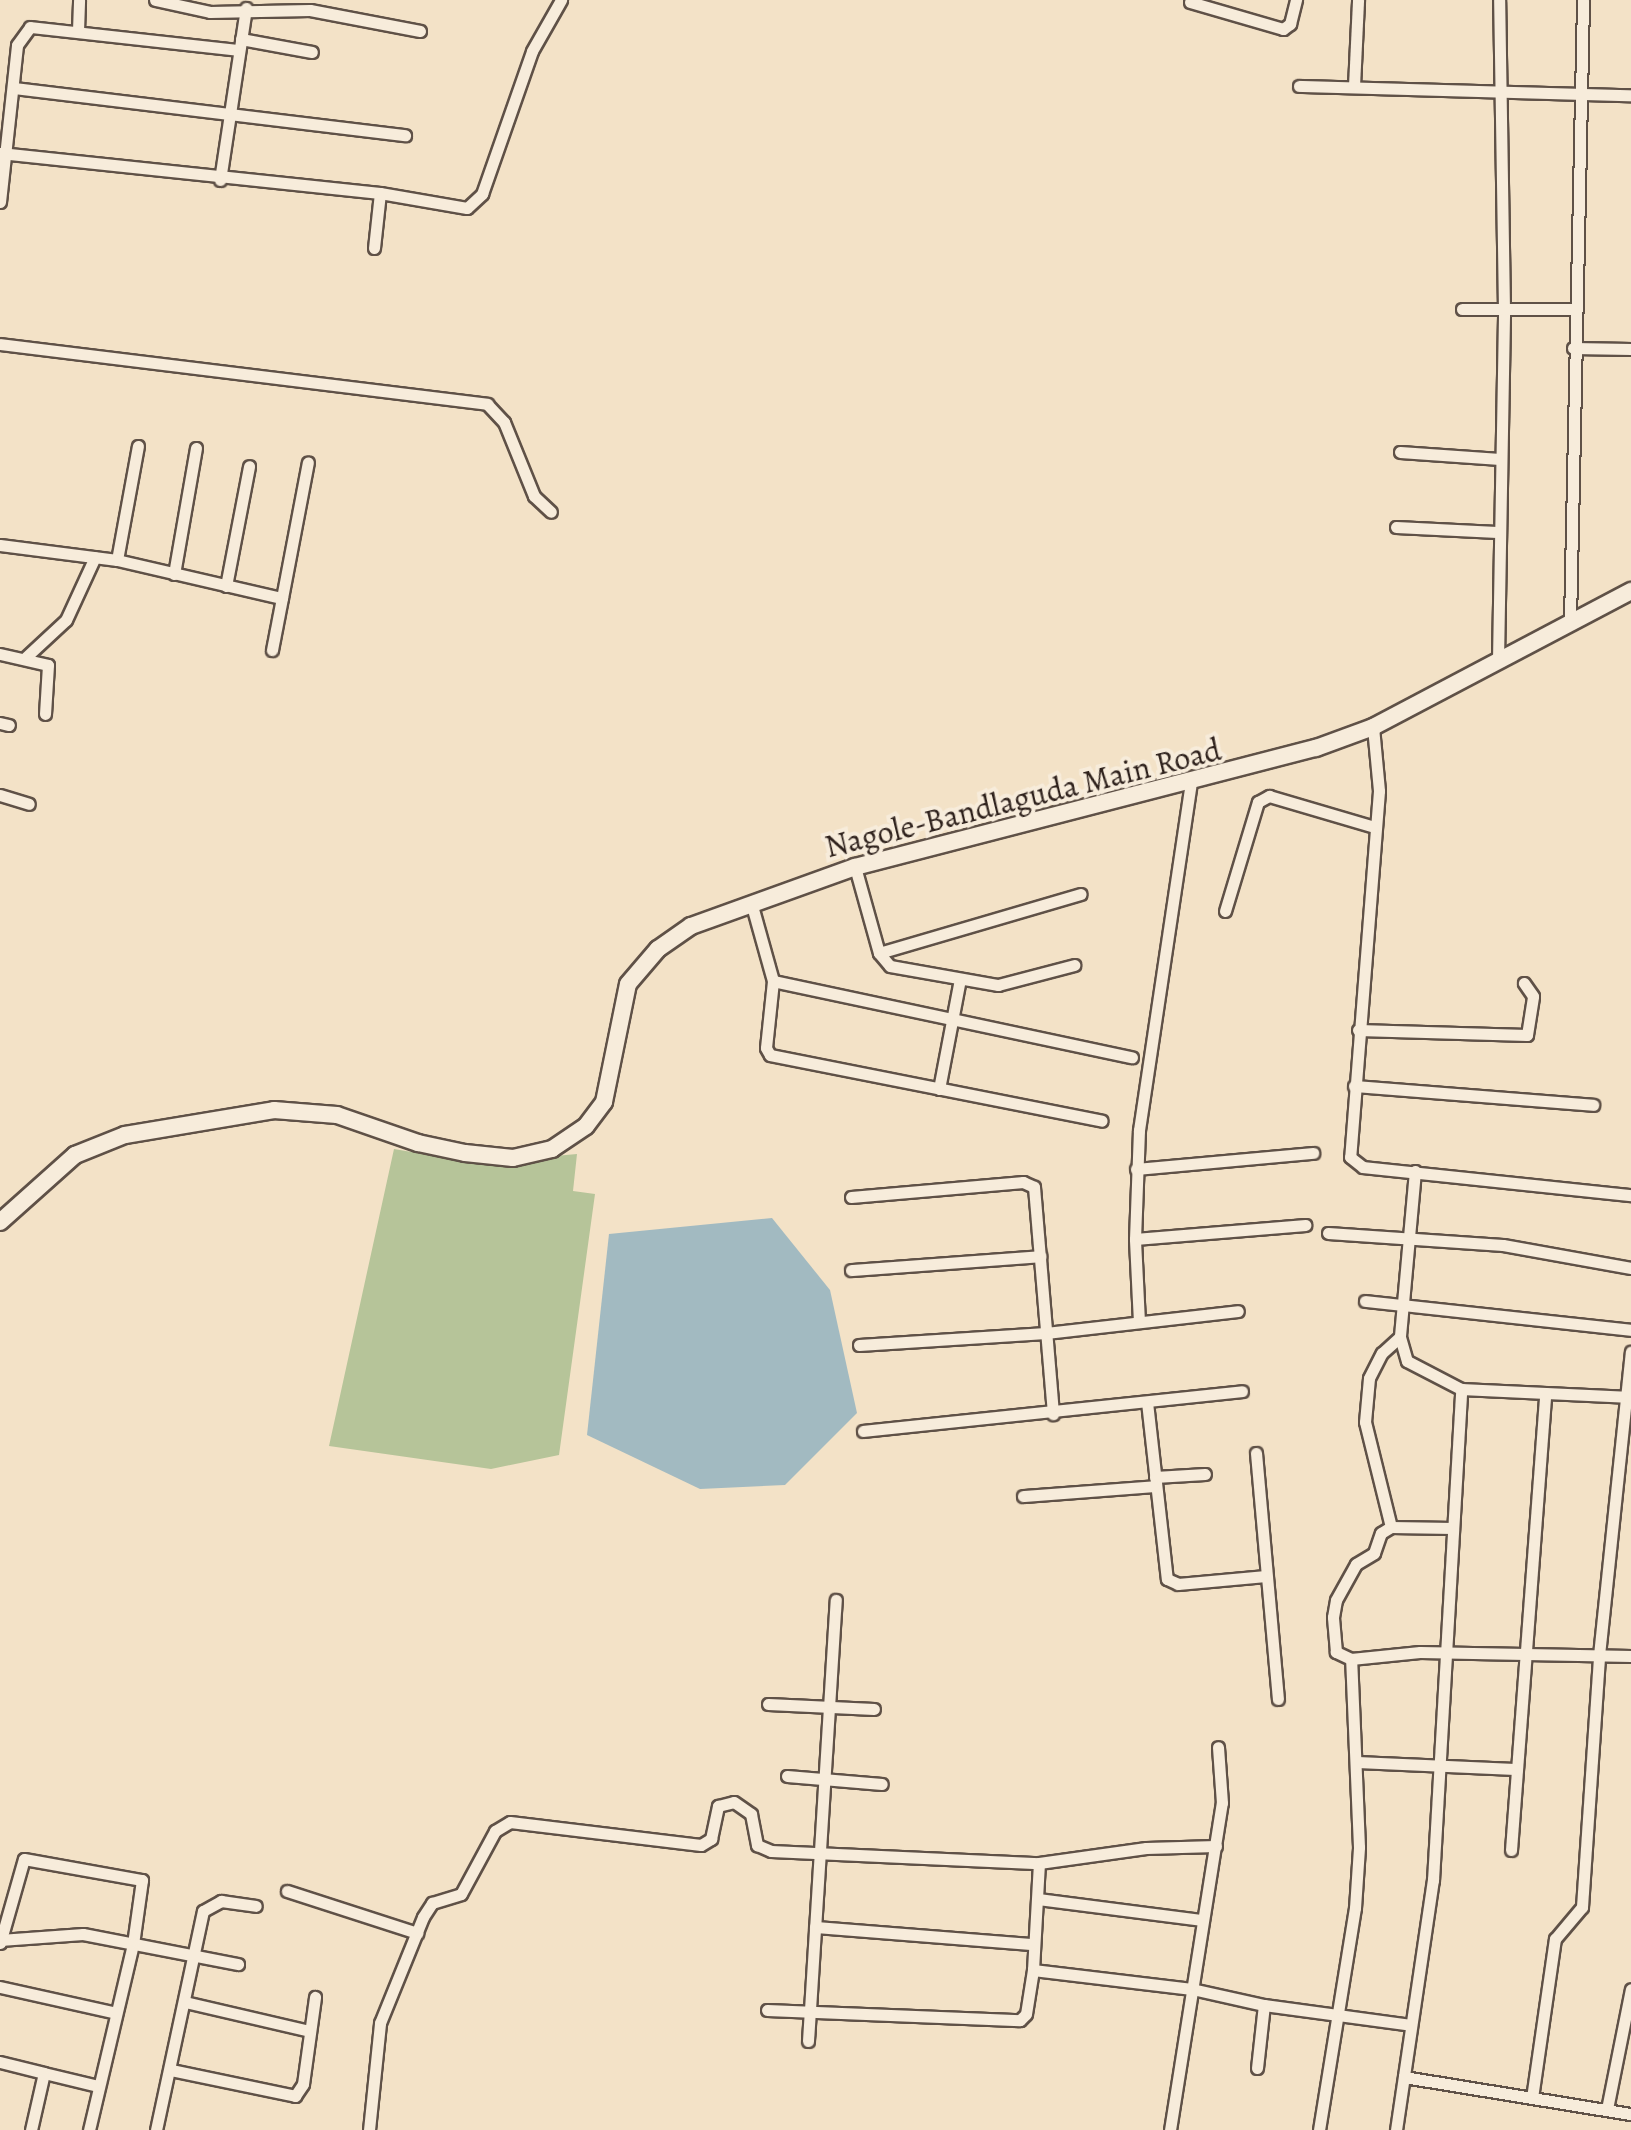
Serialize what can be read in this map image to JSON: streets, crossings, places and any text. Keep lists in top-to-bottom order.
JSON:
{
  "streets": {
    "street": ["Nagole-Bandlaguda Main Road"]
  }
}
